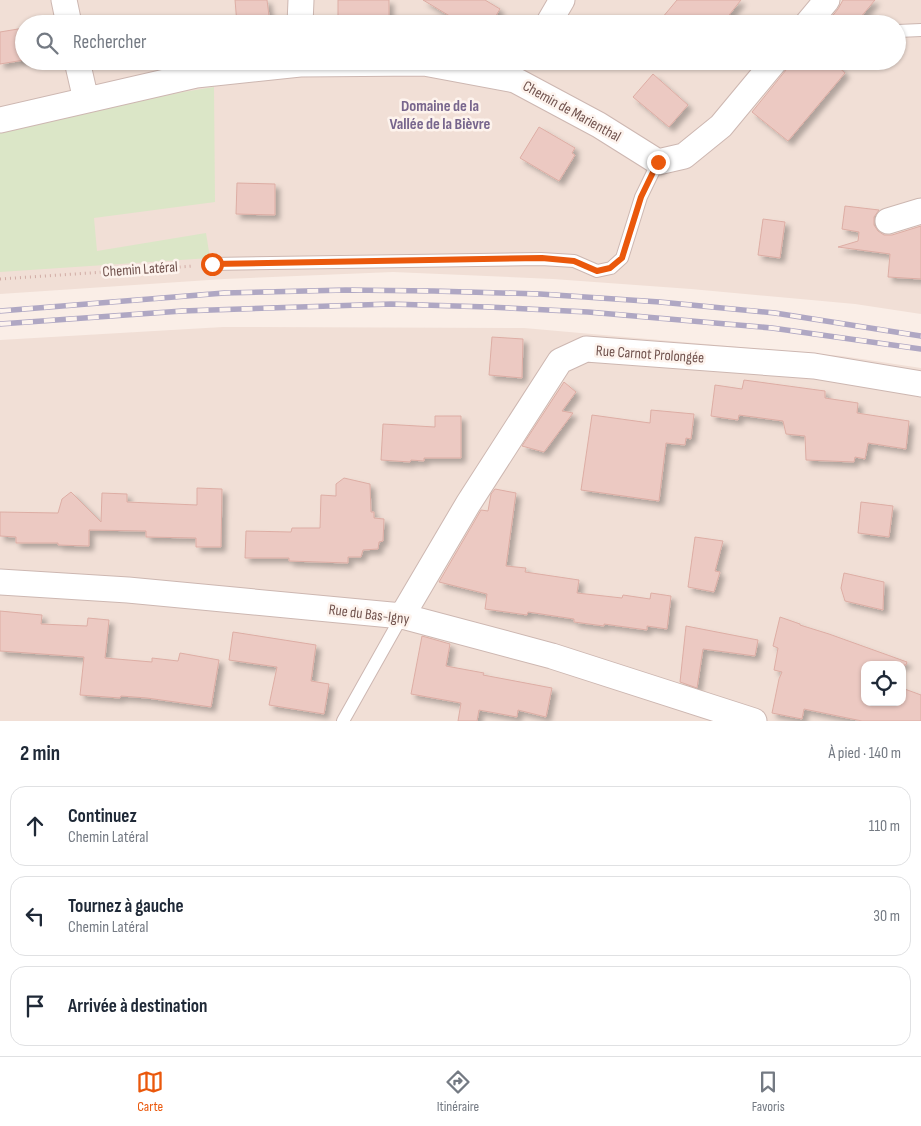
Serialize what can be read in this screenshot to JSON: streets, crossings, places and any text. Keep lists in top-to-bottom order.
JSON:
{
  "streets": {
    "street": ["Chemin de Marienthal", "Rue Carnot Prolongée", "Rue du Bas-Igny"],
    "path": ["Chemin Latéral"]
  },
  "crossings": [
    ["Rue Carnot Prolongée", "Rue du Bas-Igny"]
  ],
  "districts": ["Domaine de la Vallée de la Bièvre"],
  "page": {
    "search": "Rechercher",
    "heading": ["2 min", "À pied · 140 m"],
    "list": [
      ["Continuez", "Chemin Latéral", "110 m"],
      ["Tournez à gauche", "Chemin Latéral", "30 m"],
      "Arrivée à destination"
    ],
    "nav": ["Carte", "Itinéraire", "Favoris"]
  }
}
